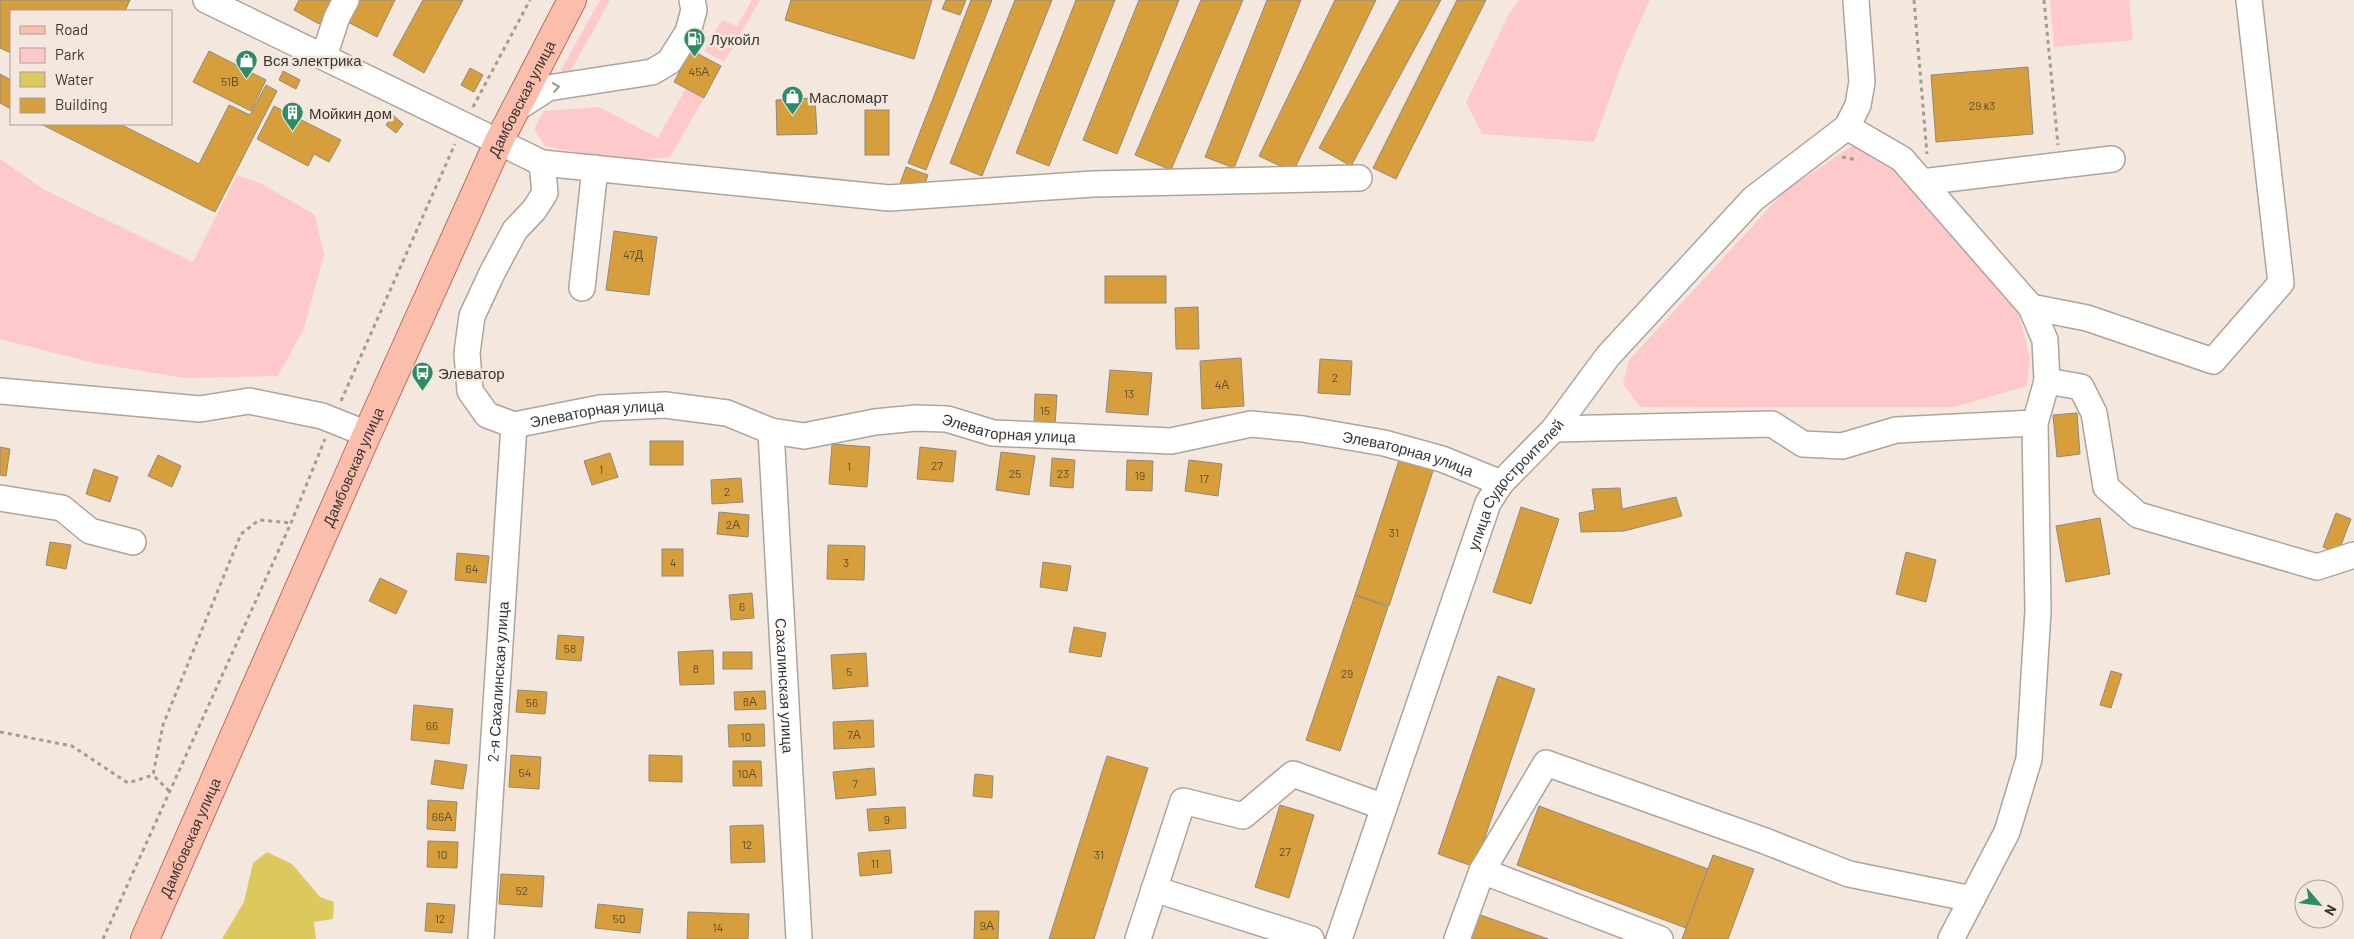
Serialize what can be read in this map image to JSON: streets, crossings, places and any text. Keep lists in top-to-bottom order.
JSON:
{
  "streets": {
    "main road": ["Дамбовская улица"],
    "street": [
      "Элеваторная улица",
      "улица Судостроителей",
      "2-я Сахалинская улица",
      "Сахалинская улица"
    ]
  },
  "crossings": [
    ["Элеваторная улица", "улица Судостроителей"],
    ["Элеваторная улица", "2-я Сахалинская улица"],
    ["Элеваторная улица", "Сахалинская улица"]
  ],
  "places": {
    "fuel station": ["Лукойл"],
    "shop": ["Вся электрика", "Масломарт"],
    "building": ["Мойкин дом"],
    "bus stop": ["Элеватор"]
  },
  "house_numbers": [
    "45А",
    "51В",
    "29 к3",
    "47Д",
    "2",
    "4А",
    "13",
    "15",
    "27",
    "1",
    "1",
    "25",
    "23",
    "19",
    "17",
    "2",
    "2А",
    "31",
    "4",
    "3",
    "64",
    "6",
    "58",
    "8",
    "5",
    "29",
    "8А",
    "56",
    "66",
    "7А",
    "10",
    "54",
    "10А",
    "7",
    "66А",
    "9",
    "12",
    "27",
    "10",
    "31",
    "11",
    "52",
    "12",
    "50",
    "9А",
    "14"
  ],
  "legend": [
    "Road",
    "Park",
    "Water",
    "Building"
  ],
  "north": "bottom right"
}
